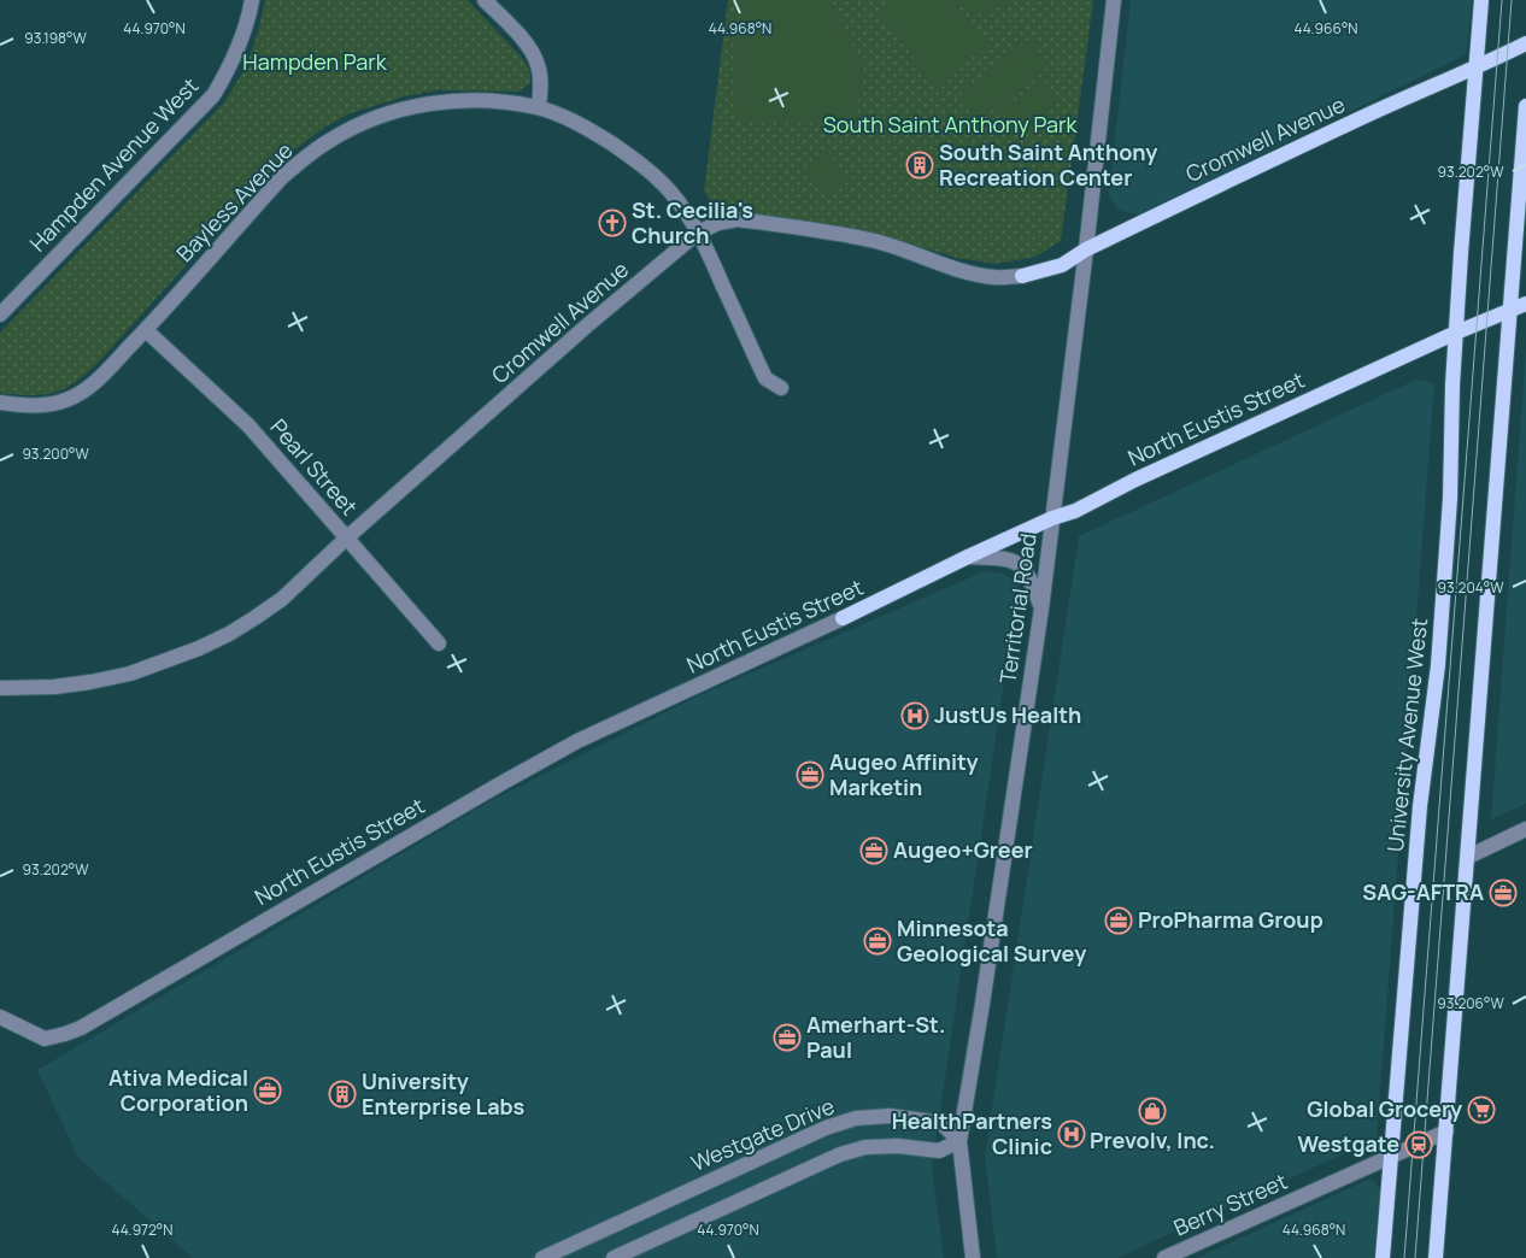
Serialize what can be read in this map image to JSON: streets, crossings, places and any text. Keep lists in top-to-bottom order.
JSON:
{
  "streets": {
    "main road": ["Cromwell Avenue", "North Eustis Street", "University Avenue West"],
    "street": [
      "Hampden Avenue West",
      "Bayless Avenue",
      "Pearl Street",
      "Territorial Road",
      "Westgate Drive",
      "Berry Street"
    ]
  },
  "crossings": [
    ["Cromwell Avenue", "Bayless Avenue"],
    ["Cromwell Avenue", "Pearl Street"],
    ["Cromwell Avenue", "Territorial Road"],
    ["Cromwell Avenue", "University Avenue West"],
    ["Bayless Avenue", "Pearl Street"],
    ["North Eustis Street", "Territorial Road"],
    ["North Eustis Street", "University Avenue West"],
    ["Territorial Road", "Westgate Drive"],
    ["University Avenue West", "Berry Street"]
  ],
  "parks": ["Hampden Park", "South Saint Anthony Park"],
  "places": {
    "building": ["South Saint Anthony Recreation Center", "University Enterprise Labs"],
    "church": ["St. Cecilia's Church"],
    "hospital": ["JustUs Health", "HealthPartners Clinic"],
    "office": [
      "Augeo Affinity Marketin",
      "Augeo+Greer",
      "SAG-AFTRA",
      "ProPharma Group",
      "Minnesota Geological Survey",
      "Amerhart-St. Paul",
      "Ativa Medical Corporation"
    ],
    "supermarket": ["Global Grocery"],
    "shop": ["Prevolv, Inc."],
    "station": ["Westgate"]
  },
  "coordinates": [
    "44.970°N",
    "44.968°N",
    "44.966°N",
    "93.198°W",
    "93.202°W",
    "93.200°W",
    "93.204°W",
    "93.206°W",
    "44.972°N"
  ]
}
